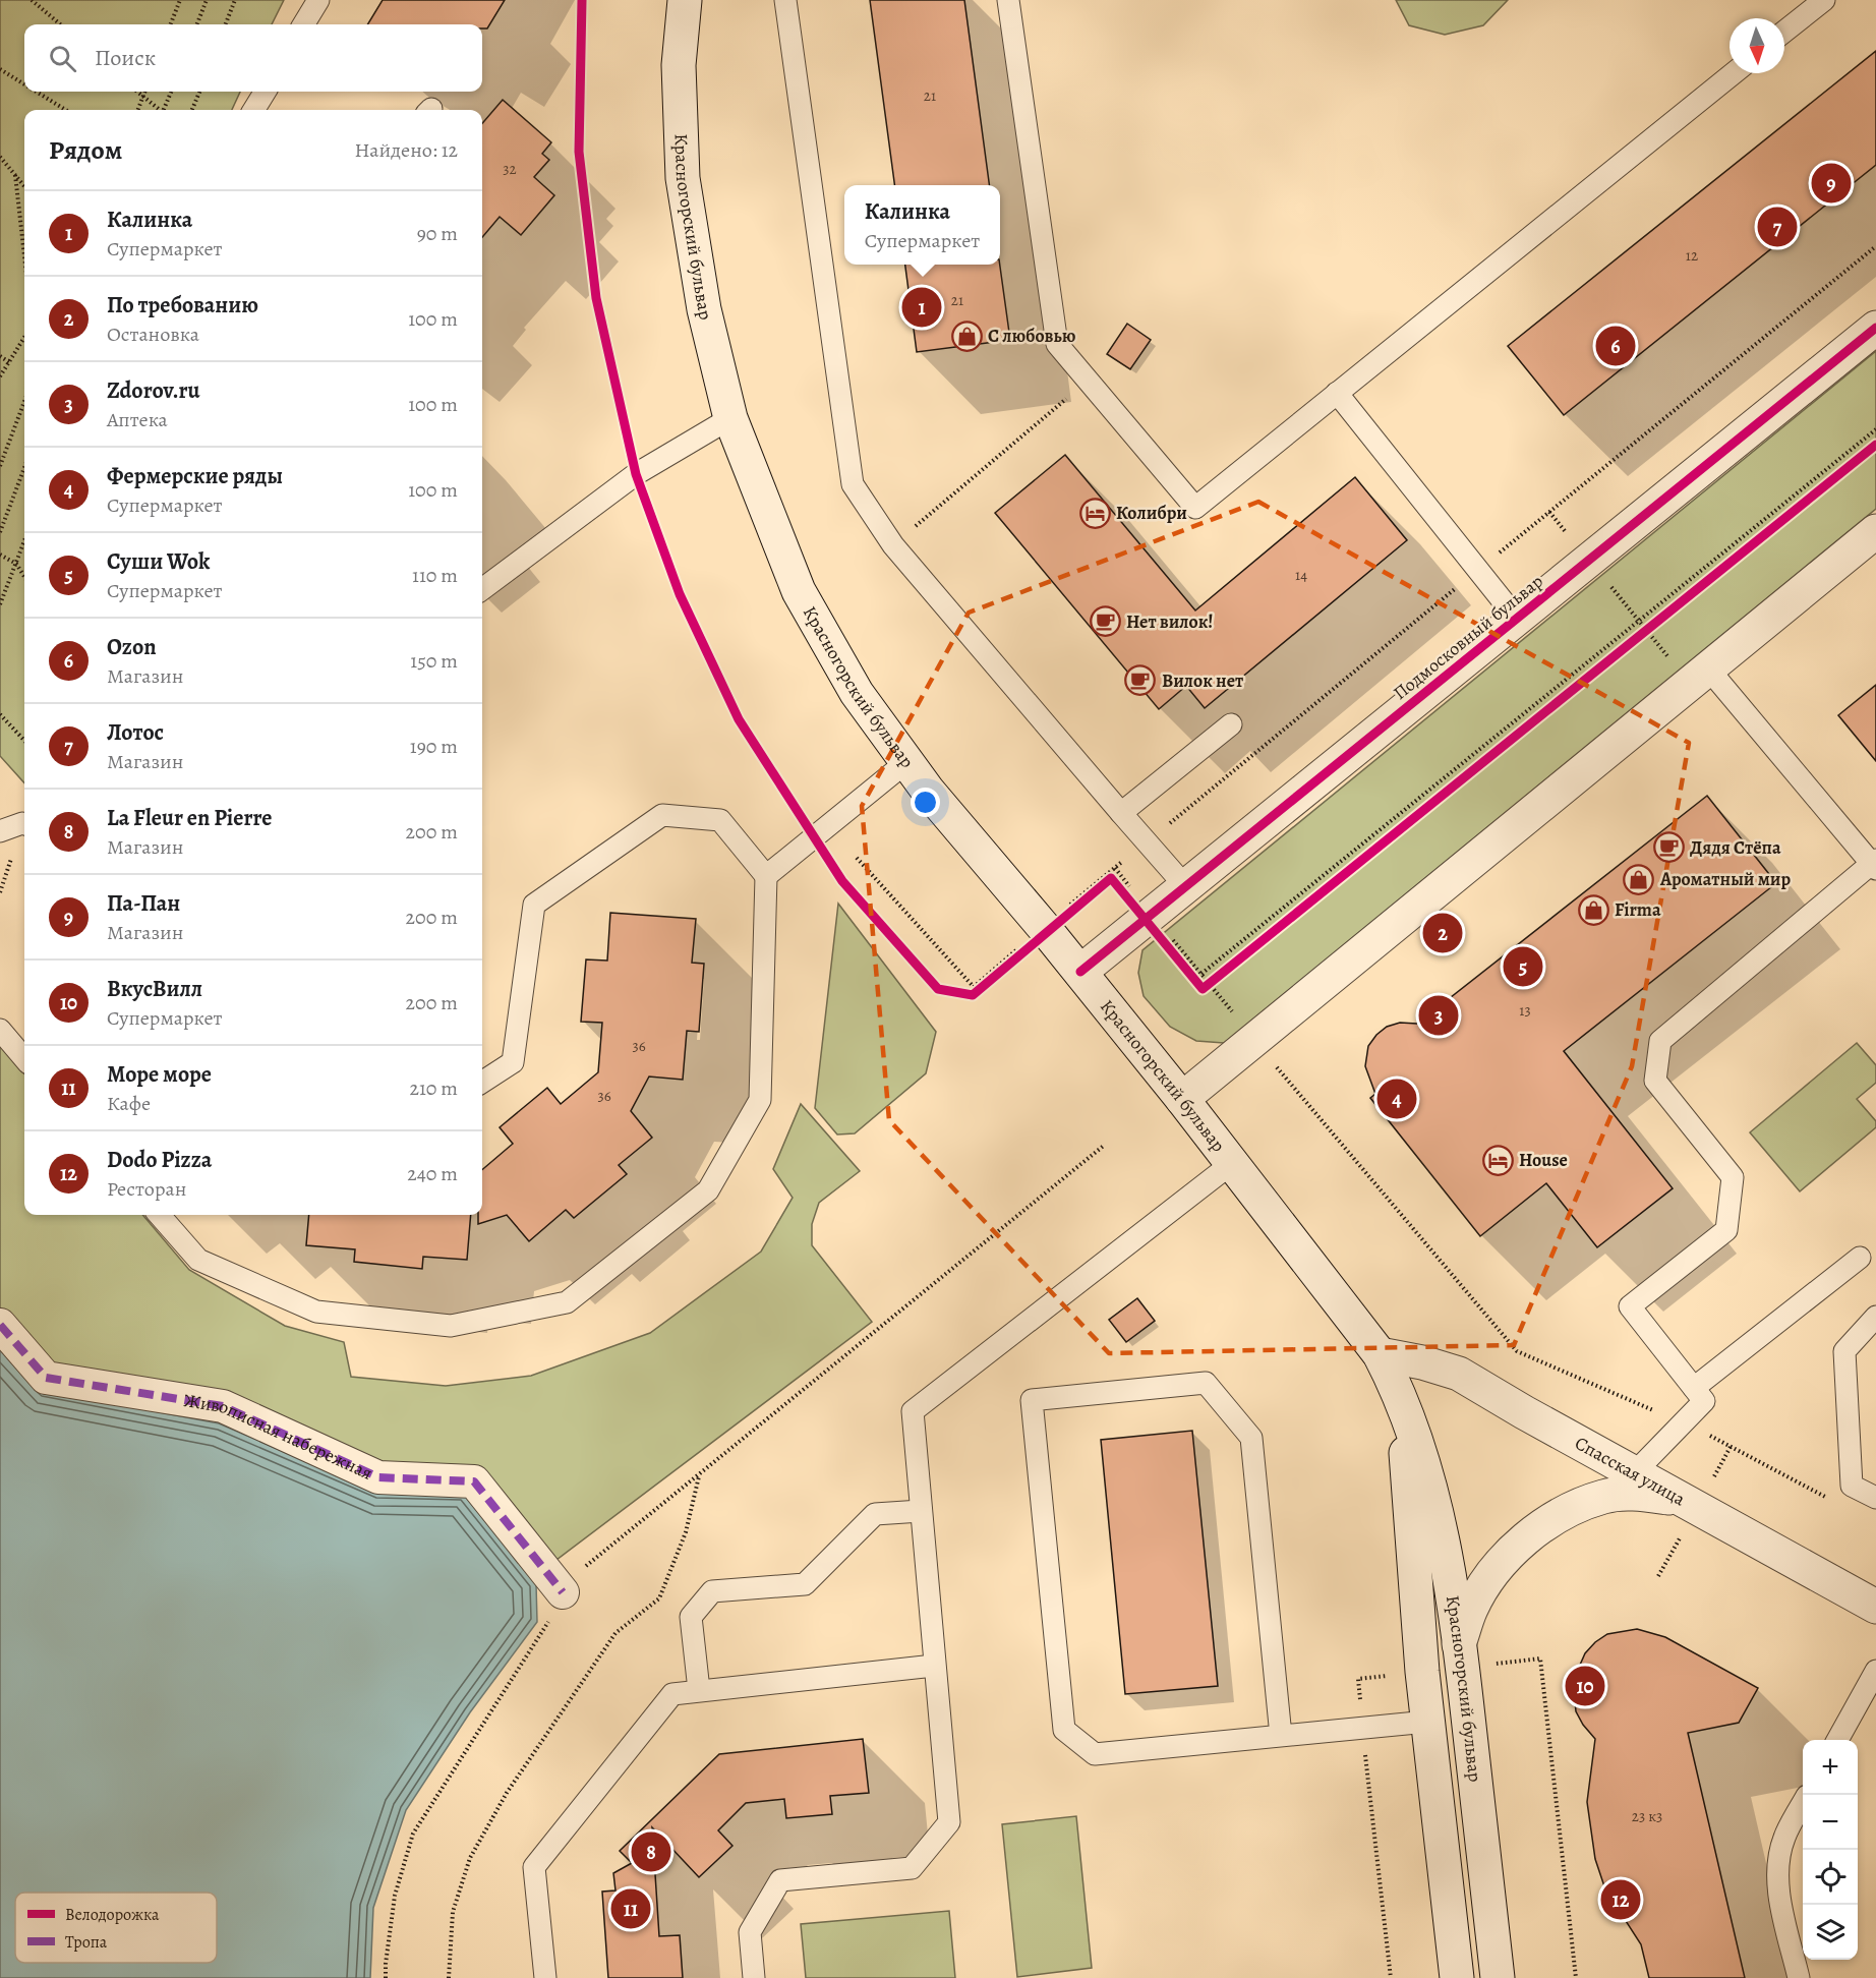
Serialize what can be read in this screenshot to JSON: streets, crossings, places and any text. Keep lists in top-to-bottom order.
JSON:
{
  "streets": {
    "main road": ["Красногорский бульвар", "Подмосковный бульвар", "Спасская улица"],
    "street": ["Живописная набережная"]
  },
  "crossings": [
    ["Красногорский бульвар", "Подмосковный бульвар"],
    ["Красногорский бульвар", "Спасская улица"]
  ],
  "places": {
    "shop": ["С любовью", "Ароматный мир", "Firma"],
    "hotel": ["Колибри", "House"],
    "cafe": ["Нет вилок!", "Вилок нет", "Дядя Стёпа"]
  },
  "house_numbers": [
    "21",
    "32",
    "12",
    "21",
    "14",
    "13",
    "36",
    "36",
    "23 к3"
  ],
  "legend": ["Велодорожка", "Тропа"],
  "north": "bottom",
  "page": {
    "search": "Поиск",
    "heading": ["Рядом", "Найдено: 12"],
    "pins": [
      "9",
      "7",
      "1",
      "6",
      "2",
      "5",
      "3",
      "4",
      "10",
      "8",
      "12",
      "11"
    ],
    "popup": ["Калинка", "Супермаркет"],
    "list": [
      {
        "mark": "1",
        "name": "Калинка",
        "note": "Супермаркет",
        "value": "90 m"
      },
      {
        "mark": "2",
        "name": "По требованию",
        "note": "Остановка",
        "value": "100 m"
      },
      {
        "mark": "3",
        "name": "Zdorov.ru",
        "note": "Аптека",
        "value": "100 m"
      },
      {
        "mark": "4",
        "name": "Фермерские ряды",
        "note": "Супермаркет",
        "value": "100 m"
      },
      {
        "mark": "5",
        "name": "Суши Wok",
        "note": "Супермаркет",
        "value": "110 m"
      },
      {
        "mark": "6",
        "name": "Ozon",
        "note": "Магазин",
        "value": "150 m"
      },
      {
        "mark": "7",
        "name": "Лотос",
        "note": "Магазин",
        "value": "190 m"
      },
      {
        "mark": "8",
        "name": "La Fleur en Pierre",
        "note": "Магазин",
        "value": "200 m"
      },
      {
        "mark": "9",
        "name": "Па-Пан",
        "note": "Магазин",
        "value": "200 m"
      },
      {
        "mark": "10",
        "name": "ВкусВилл",
        "note": "Супермаркет",
        "value": "200 m"
      },
      {
        "mark": "11",
        "name": "Море море",
        "note": "Кафе",
        "value": "210 m"
      },
      {
        "mark": "12",
        "name": "Dodo Pizza",
        "note": "Ресторан",
        "value": "240 m"
      }
    ],
    "map_buttons": ["+", "−"]
  }
}
